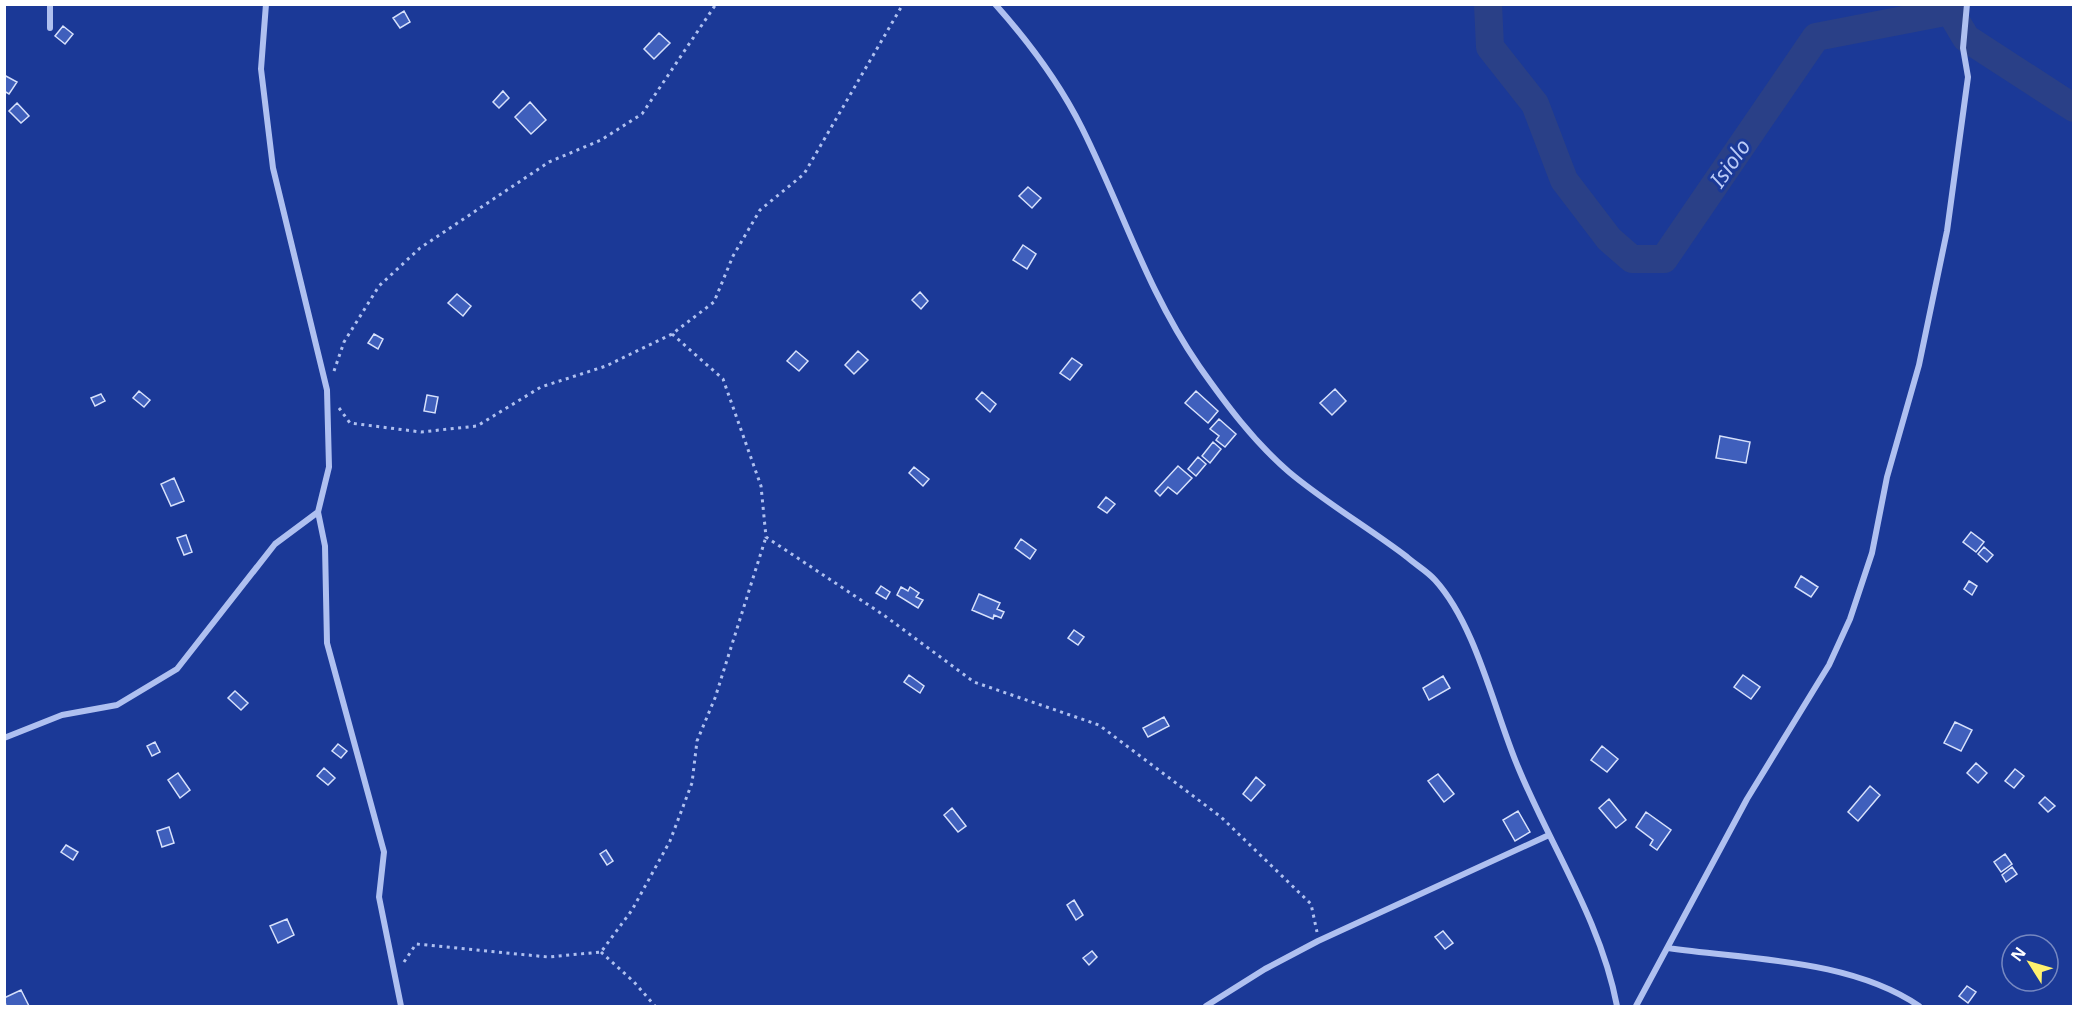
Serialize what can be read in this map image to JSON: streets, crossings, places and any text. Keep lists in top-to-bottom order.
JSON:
{
  "water": ["Isiolo"],
  "north": "top left"
}
